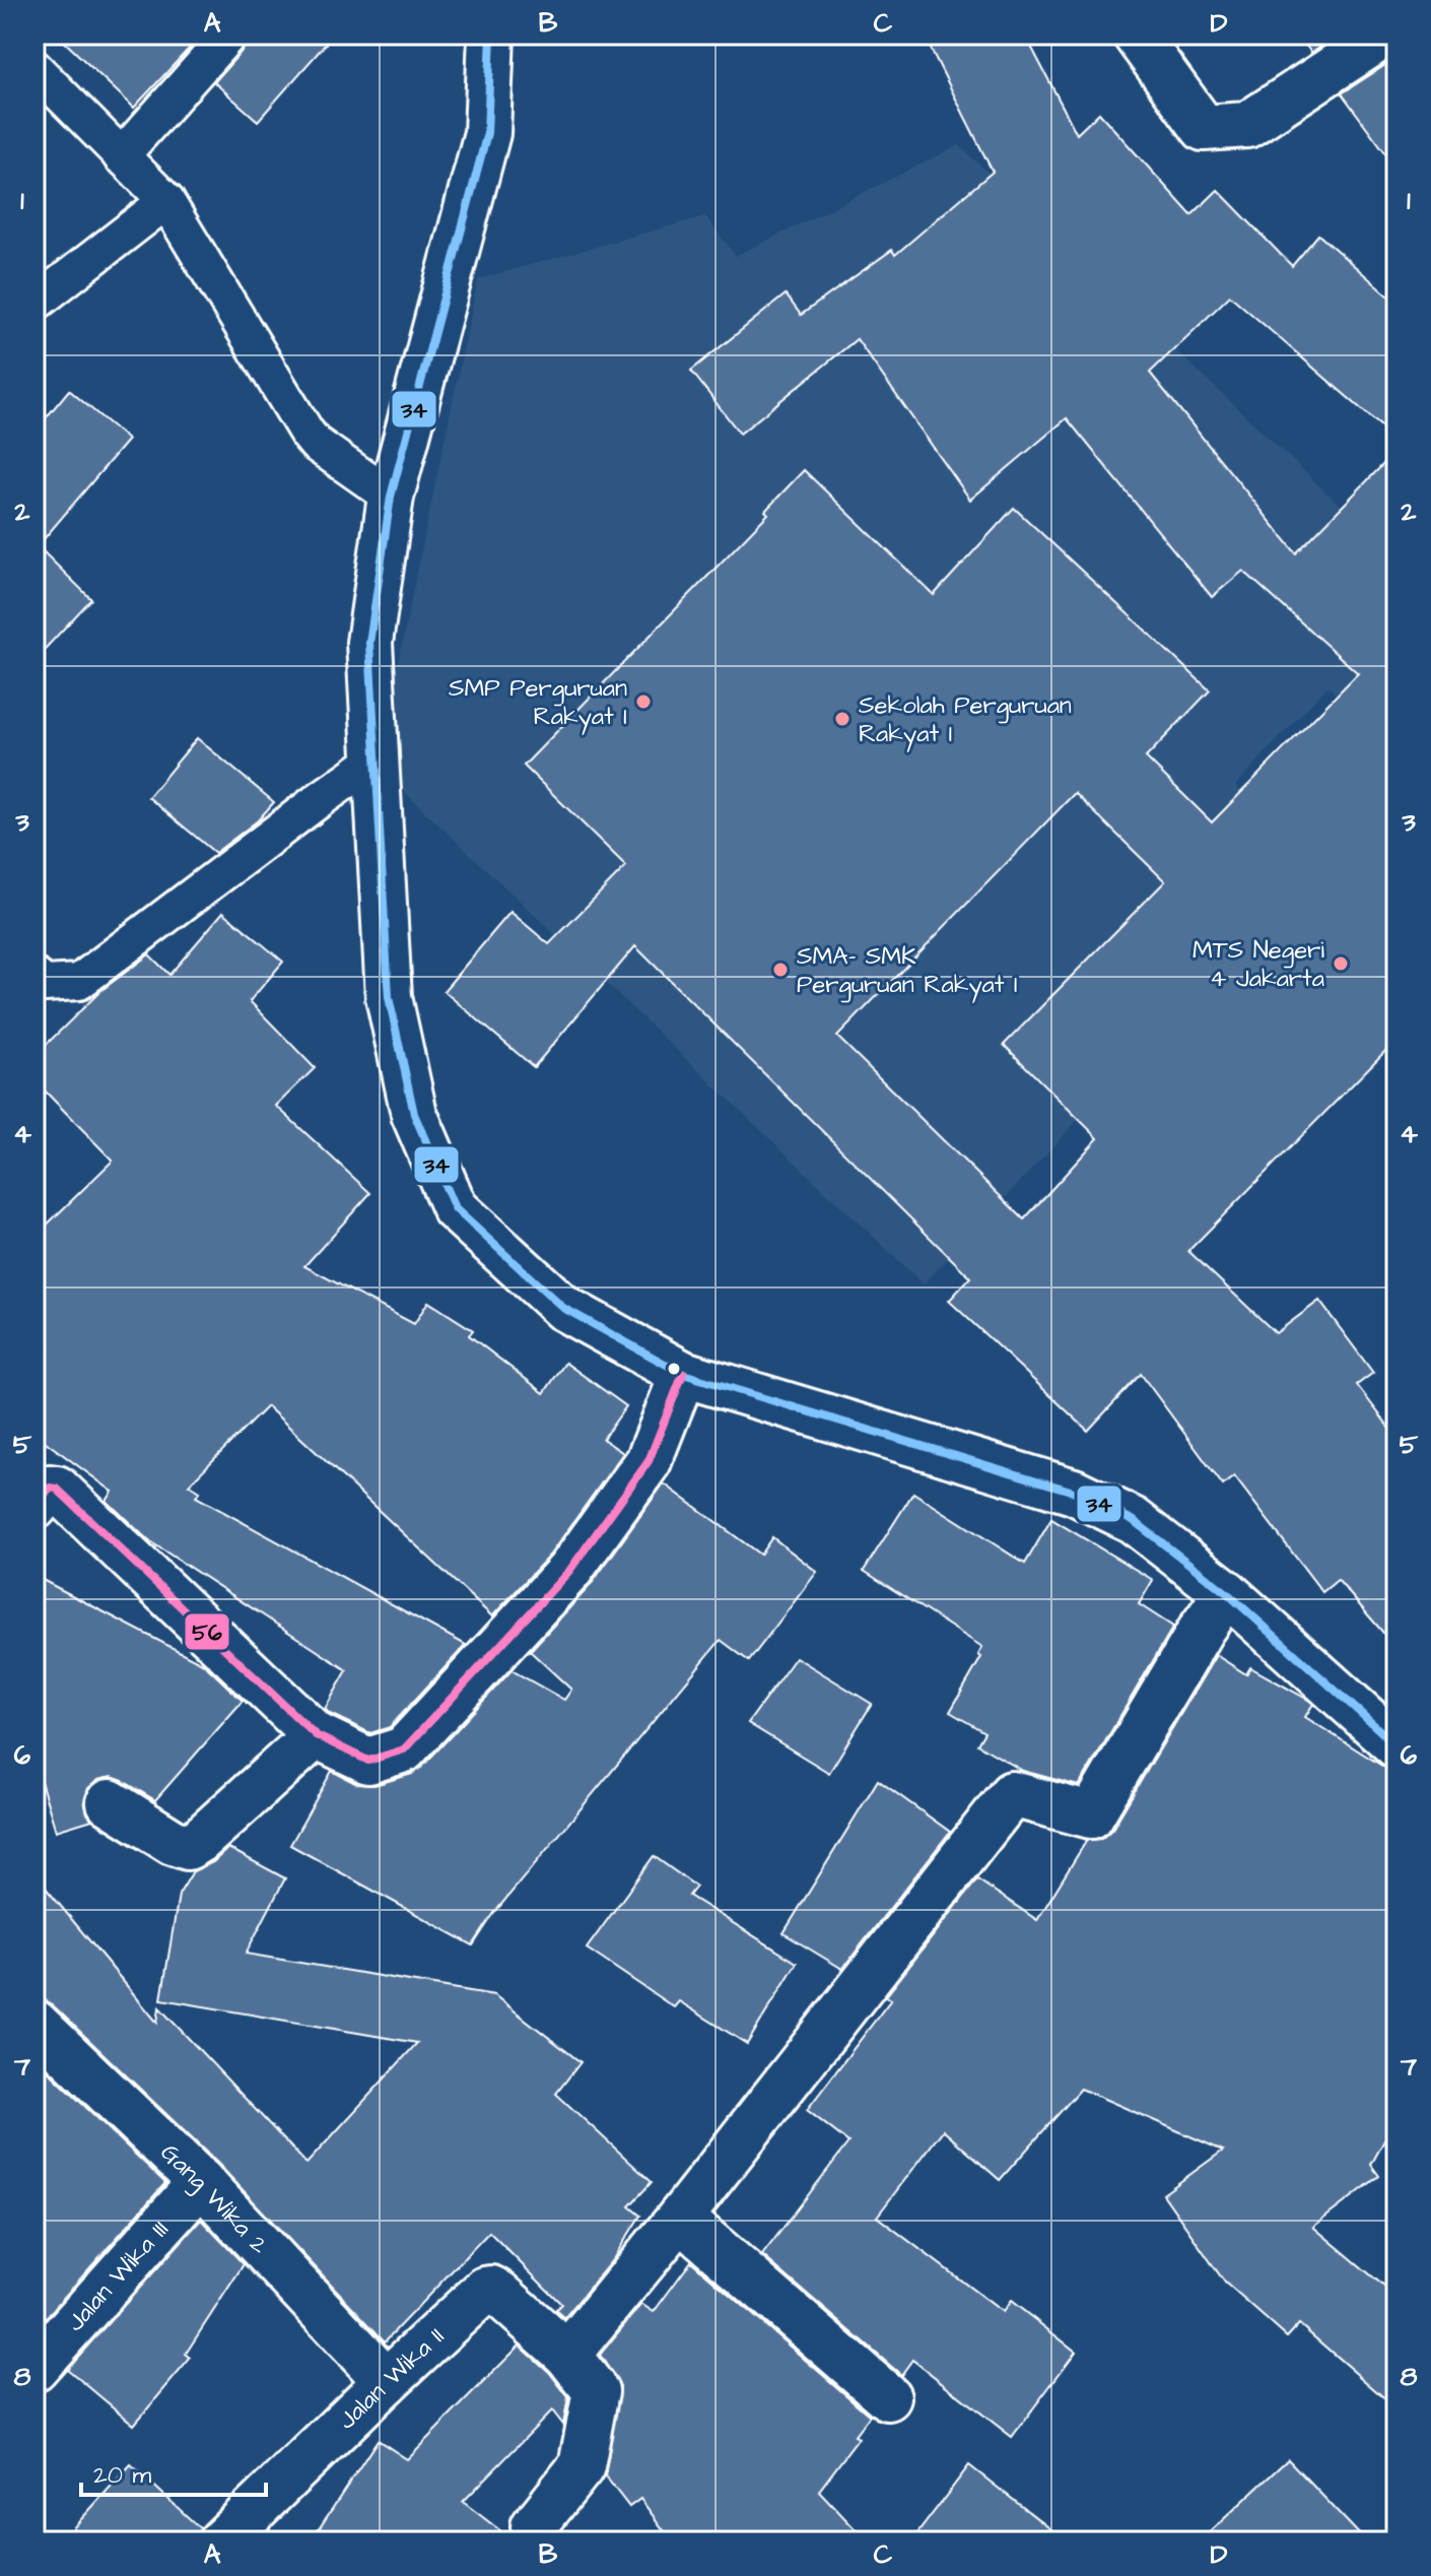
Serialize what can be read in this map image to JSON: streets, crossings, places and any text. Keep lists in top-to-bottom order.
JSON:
{
  "streets": {
    "street": ["Gang Wika 2", "Jalan Wika III", "Jalan Wika II"]
  },
  "crossings": [
    ["Gang Wika 2", "Jalan Wika III"],
    ["Gang Wika 2", "Jalan Wika II"]
  ],
  "places": [
    "SMP Perguruan Rakyat I",
    "Sekolah Perguruan Rakyat I",
    "MTS Negeri 4 Jakarta",
    "SMA- SMK Perguruan Rakyat I"
  ],
  "lines": ["transit line 34", "transit line 56"],
  "scale_bar": "20 m",
  "grid": {
    "columns": [
      "A",
      "B",
      "C",
      "D"
    ],
    "rows": [
      "1",
      "2",
      "3",
      "4",
      "5",
      "6",
      "7",
      "8"
    ]
  }
}
